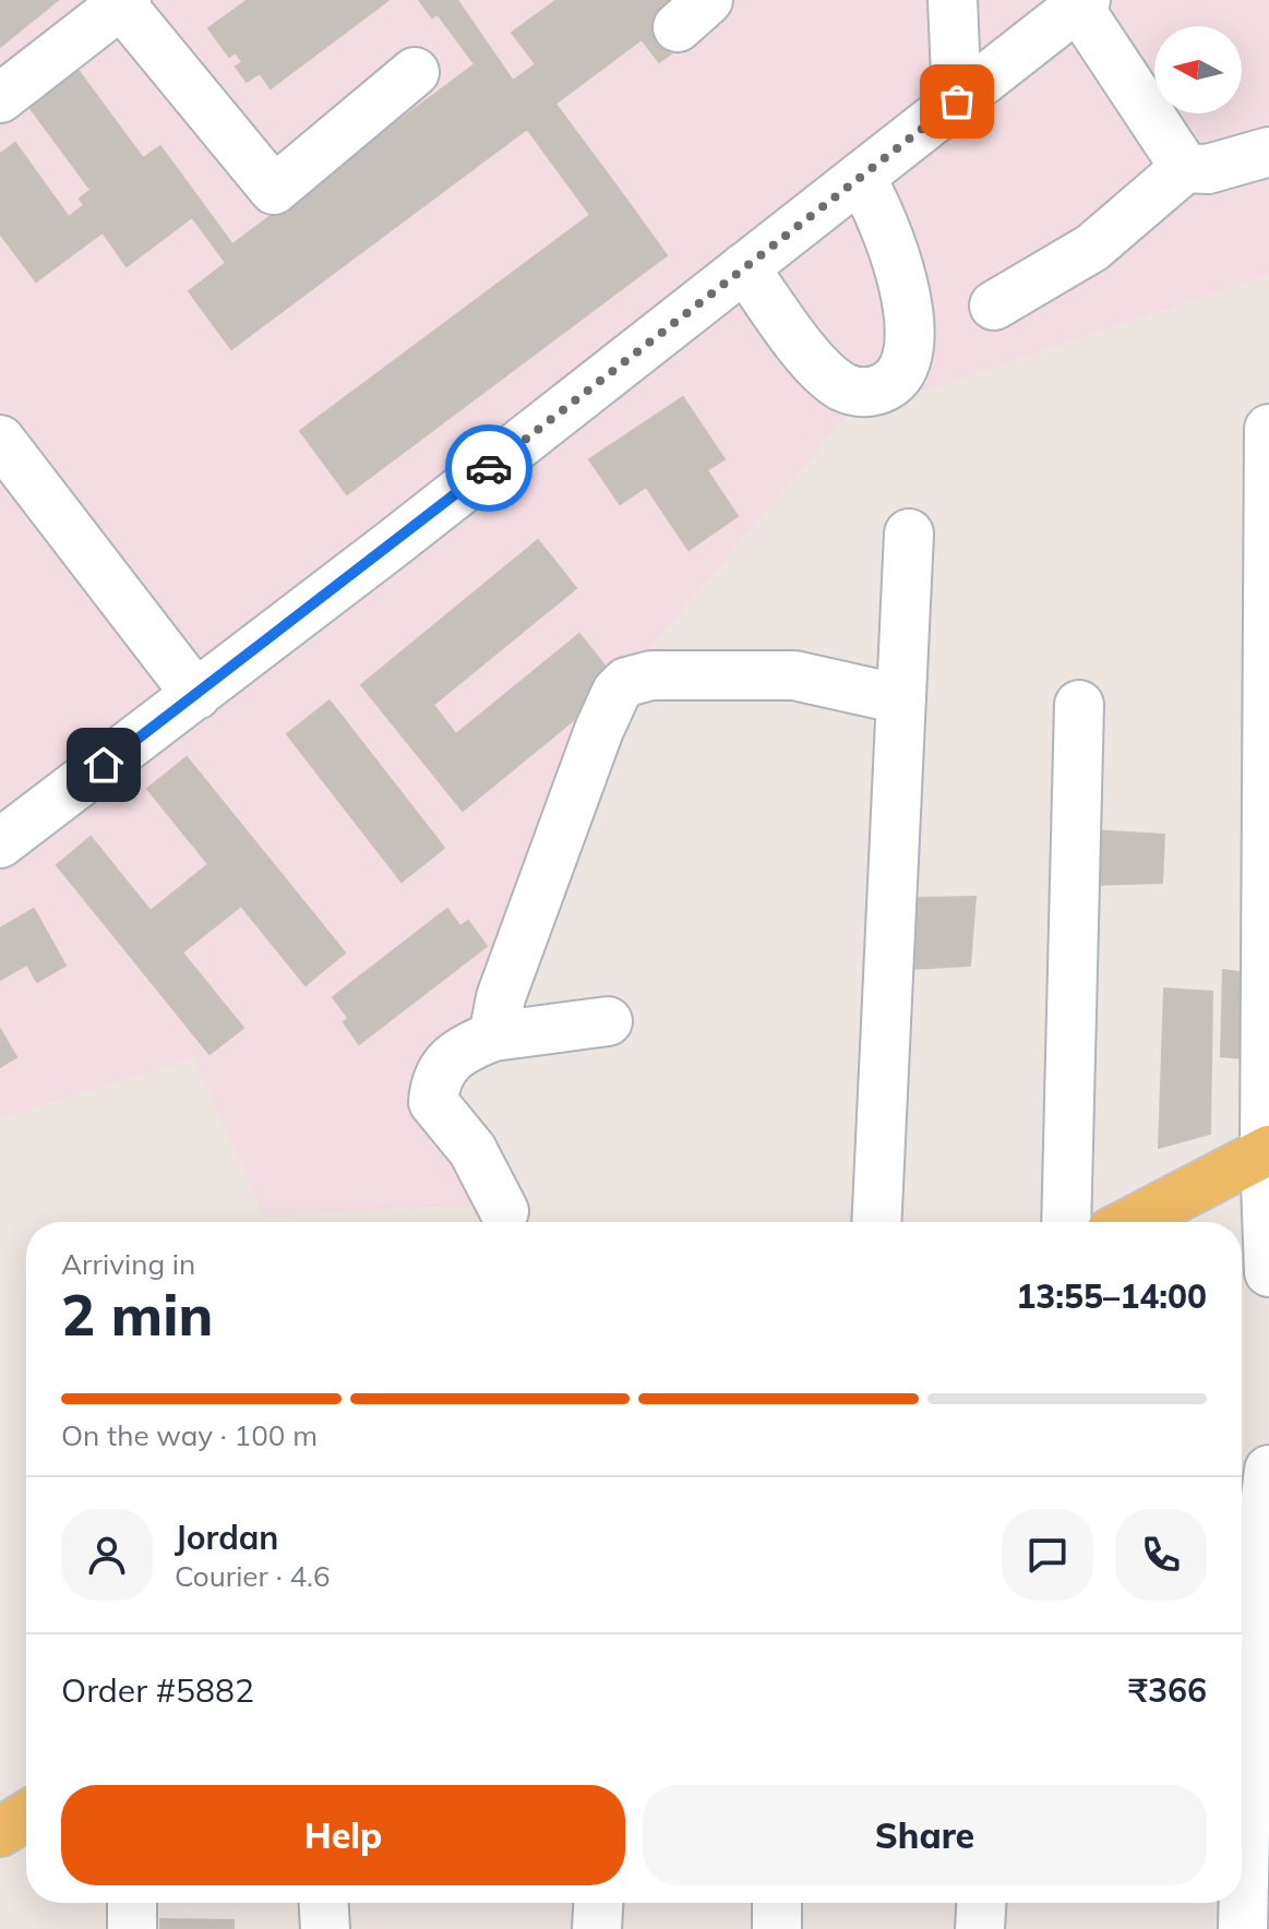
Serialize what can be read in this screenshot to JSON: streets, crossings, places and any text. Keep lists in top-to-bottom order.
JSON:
{
  "north": "left",
  "page": {
    "heading": ["2 min", "Arriving in", "13:55–14:00"],
    "panel": [
      "Jordan",
      "Courier · 4.6",
      "Order #5882",
      "₹366"
    ],
    "bar": "On the way · 100 m",
    "buttons": ["Help", "Share"]
  }
}
